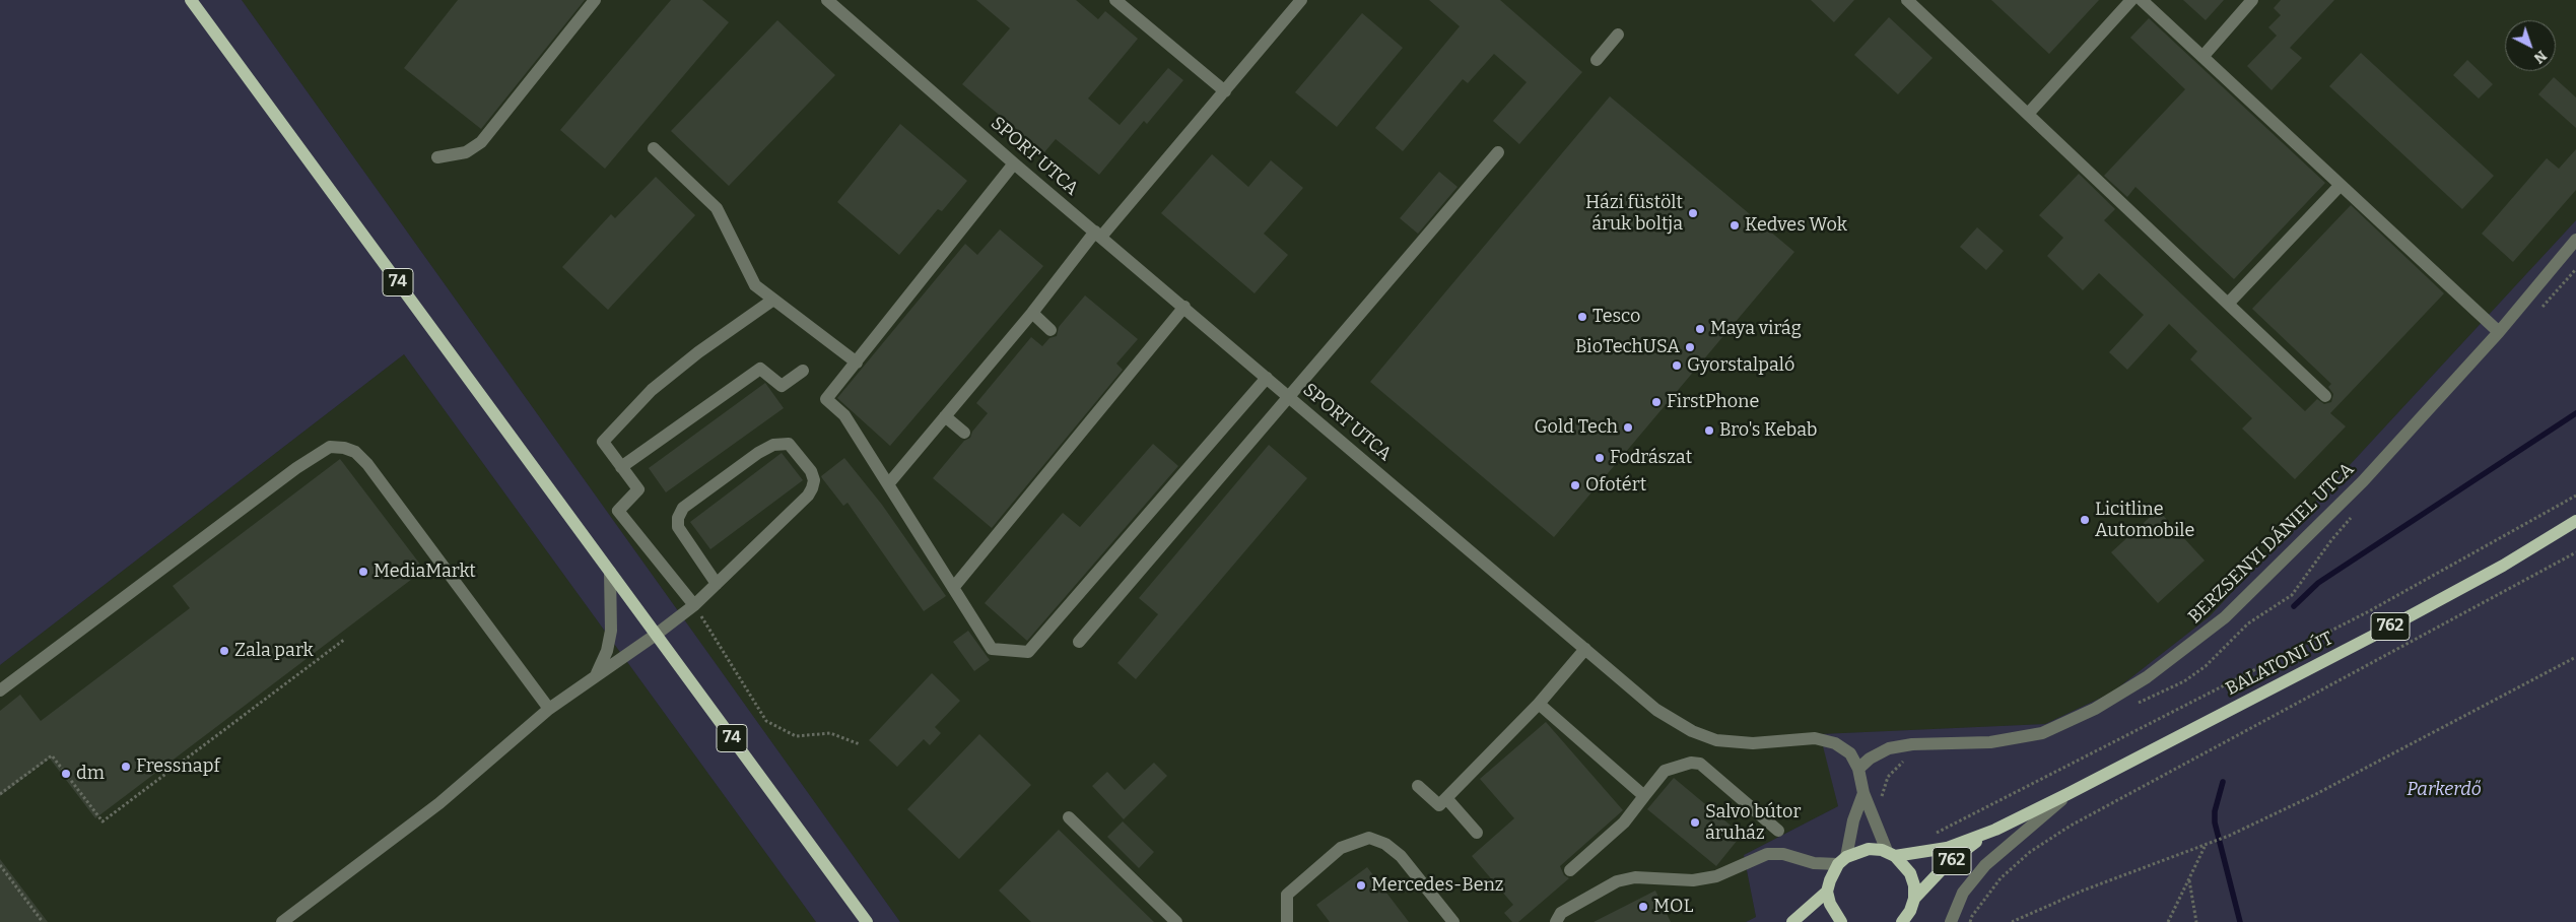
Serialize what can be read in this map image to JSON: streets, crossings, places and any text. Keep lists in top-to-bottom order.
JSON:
{
  "streets": {
    "main road": ["74", "762", "BALATONI ÚT"],
    "street": ["SPORT UTCA", "BERZSENYI DÁNIEL UTCA"]
  },
  "crossings": [
    ["SPORT UTCA", "BERZSENYI DÁNIEL UTCA"],
    ["SPORT UTCA", "762"],
    ["SPORT UTCA", "BALATONI ÚT"],
    ["762", "BALATONI ÚT"]
  ],
  "parks": ["Parkerdő"],
  "places": [
    "Házi füstölt áruk boltja",
    "Kedves Wok",
    "Tesco",
    "Maya virág",
    "BioTechUSA",
    "Gyorstalpaló",
    "FirstPhone",
    "Gold Tech",
    "Bro's Kebab",
    "Fodrászat",
    "Ofotért",
    "Licitline Automobile",
    "MediaMarkt",
    "Zala park",
    "Fressnapf",
    "dm",
    "Salvo bútor áruház",
    "Mercedes-Benz",
    "MOL"
  ],
  "north": "bottom right"
}
